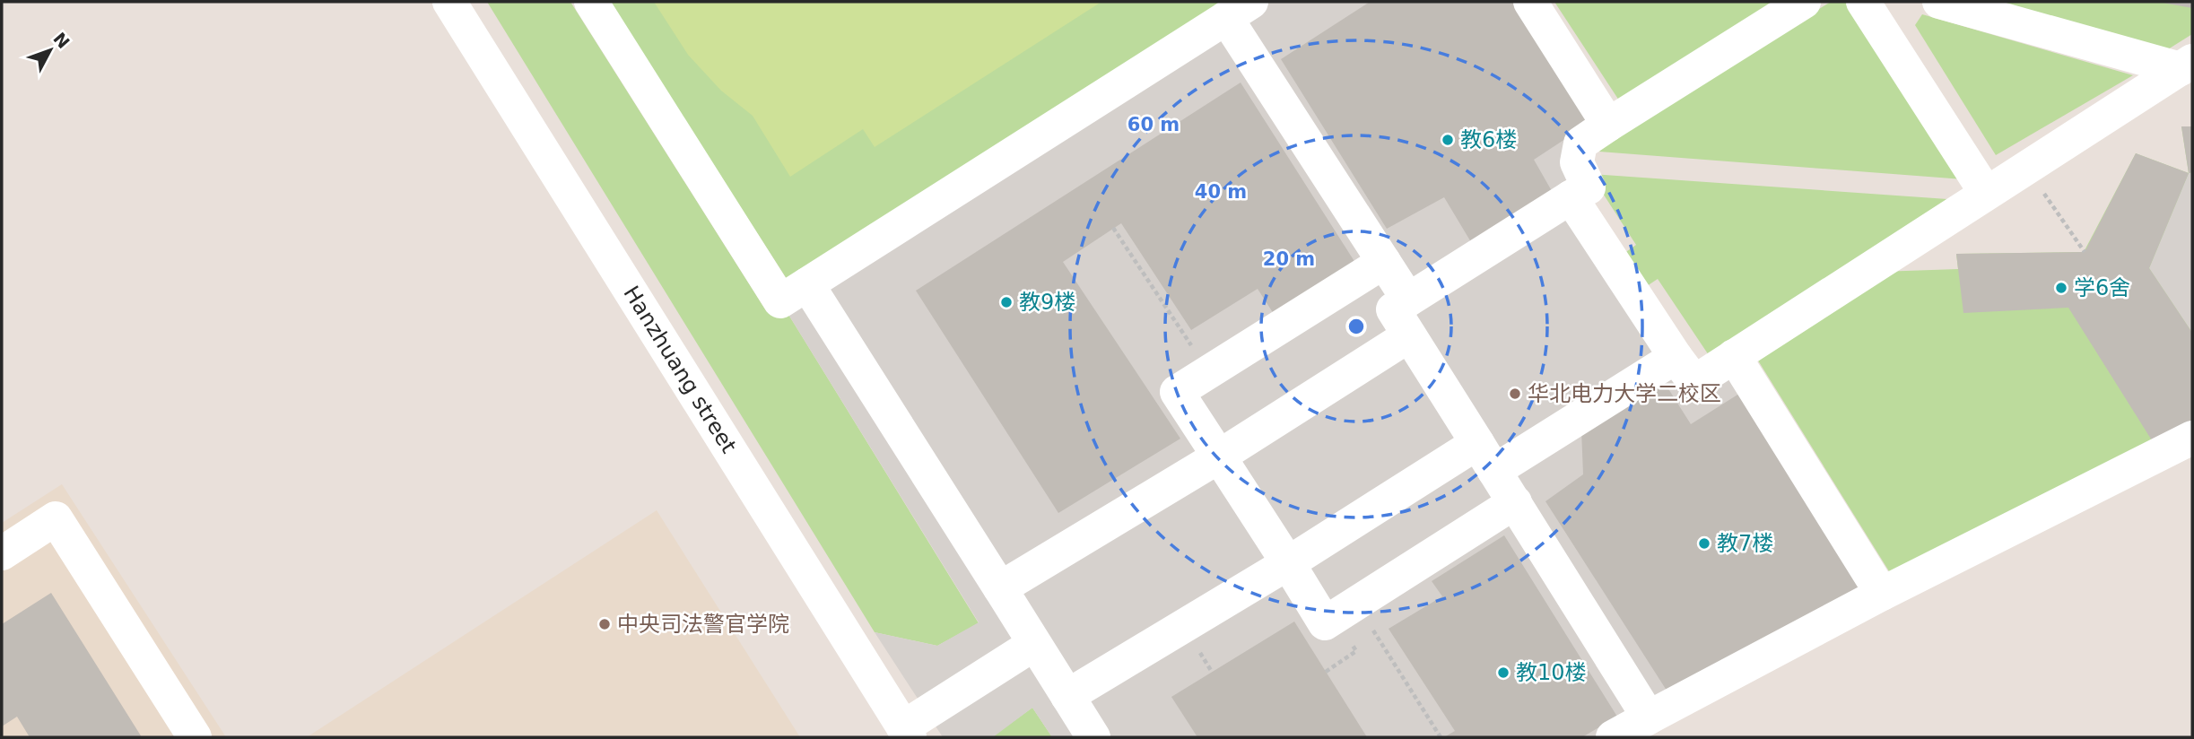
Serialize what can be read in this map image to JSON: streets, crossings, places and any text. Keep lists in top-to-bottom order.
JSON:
{
  "streets": {
    "street": ["Hanzhuang street"]
  },
  "places": [
    "教6楼",
    "学6舍",
    "教9楼",
    "华北电力大学二校区",
    "教7楼",
    "中央司法警官学院",
    "教10楼"
  ],
  "north": "top right",
  "rings": ["60 m", "40 m", "20 m"]
}
